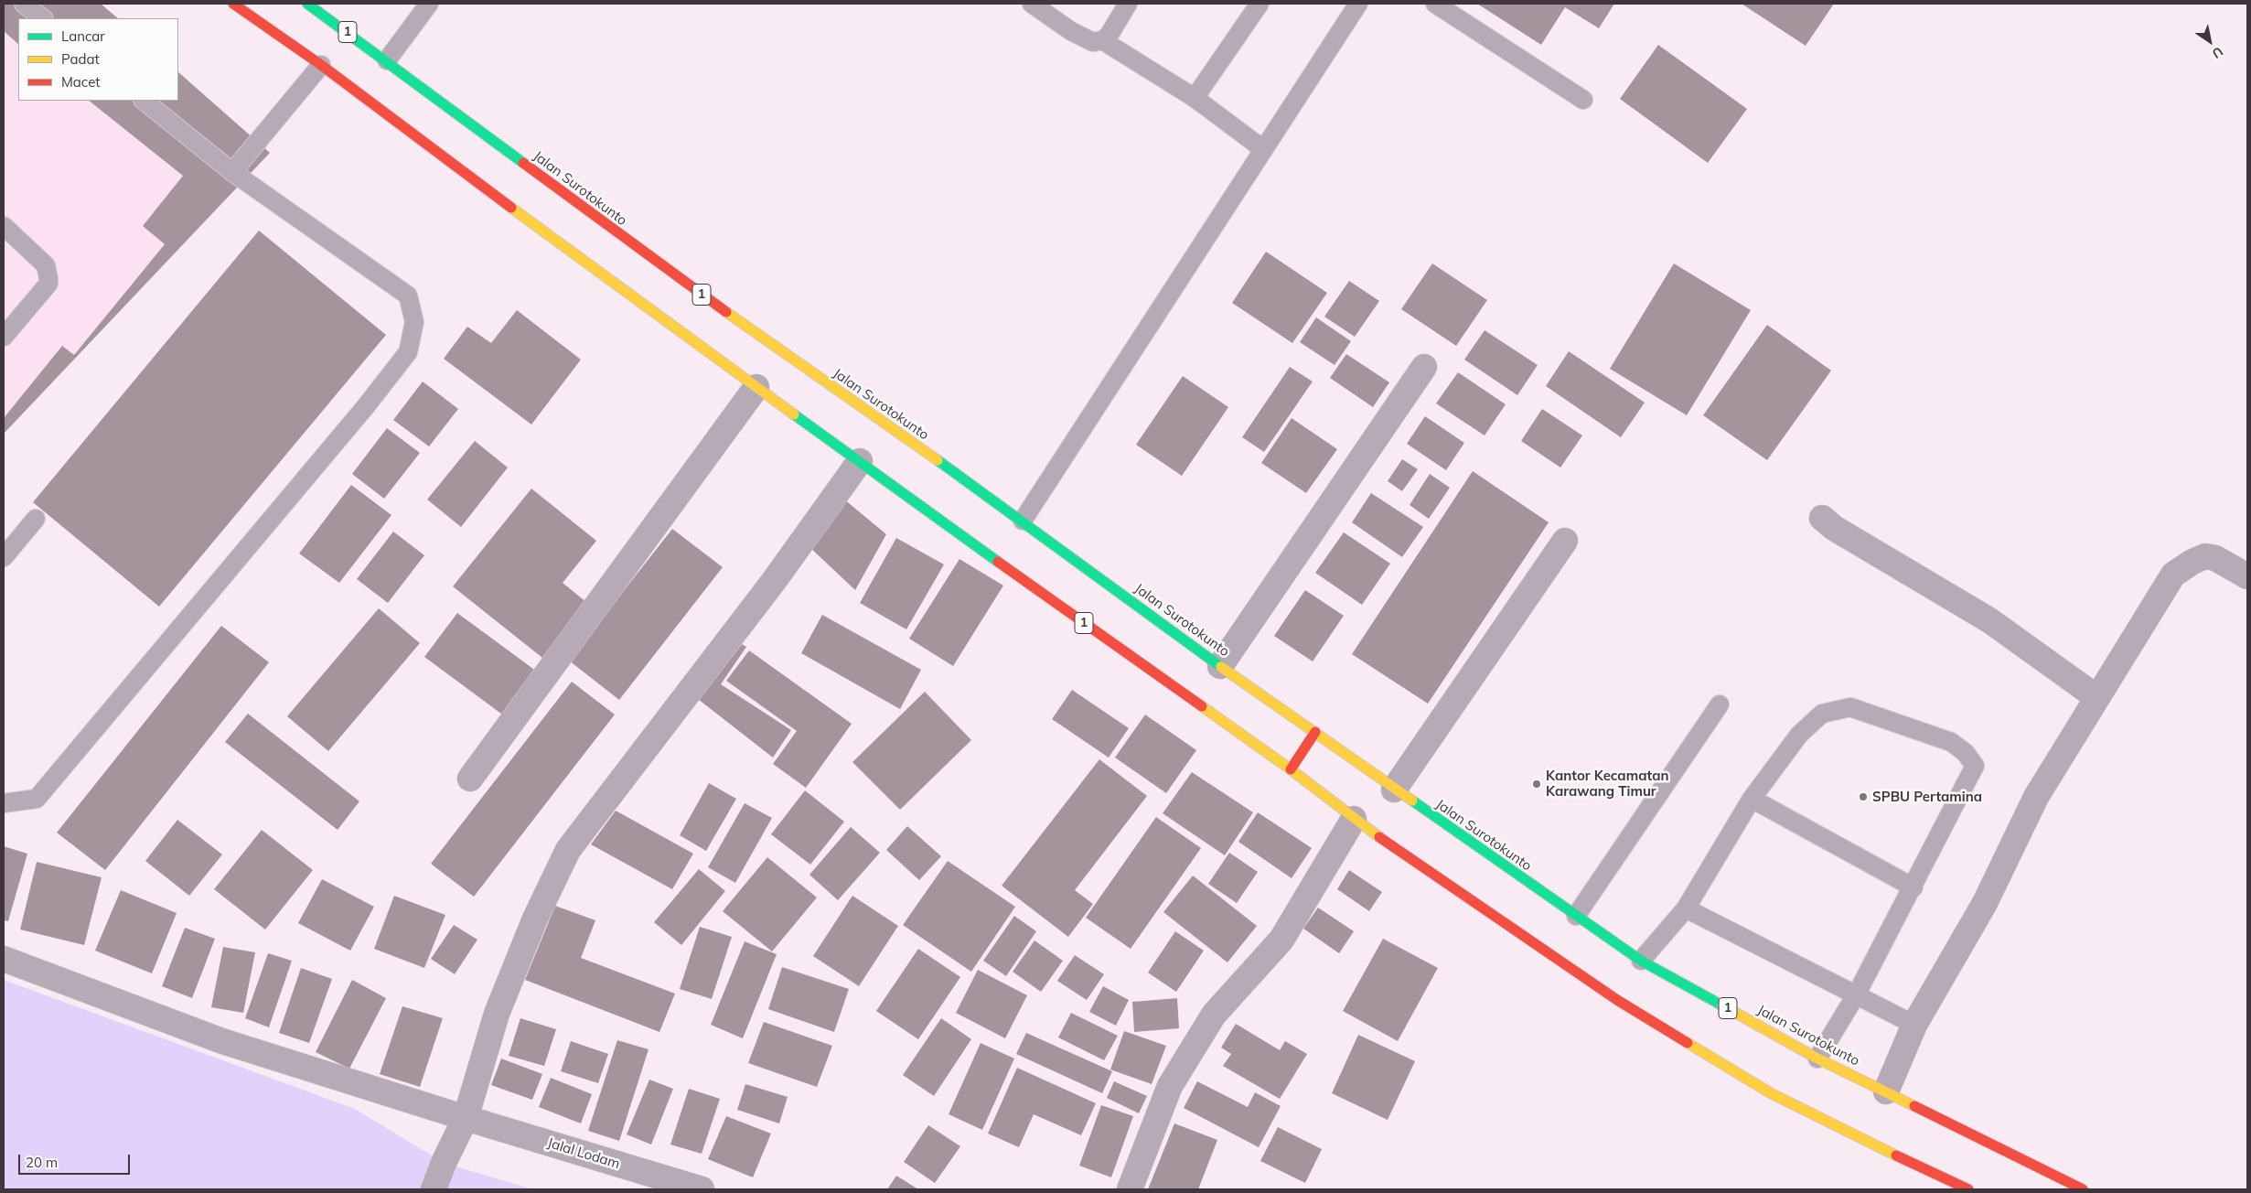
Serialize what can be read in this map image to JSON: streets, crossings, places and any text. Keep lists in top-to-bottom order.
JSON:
{
  "streets": {
    "main road": ["1", "Jalan Surotokunto"],
    "street": ["Jalal Lodam"]
  },
  "places": ["Kantor Kecamatan Karawang Timur", "SPBU Pertamina"],
  "legend": ["Lancar", "Padat", "Macet"],
  "scale_bar": "20 m",
  "north": "bottom right"
}
